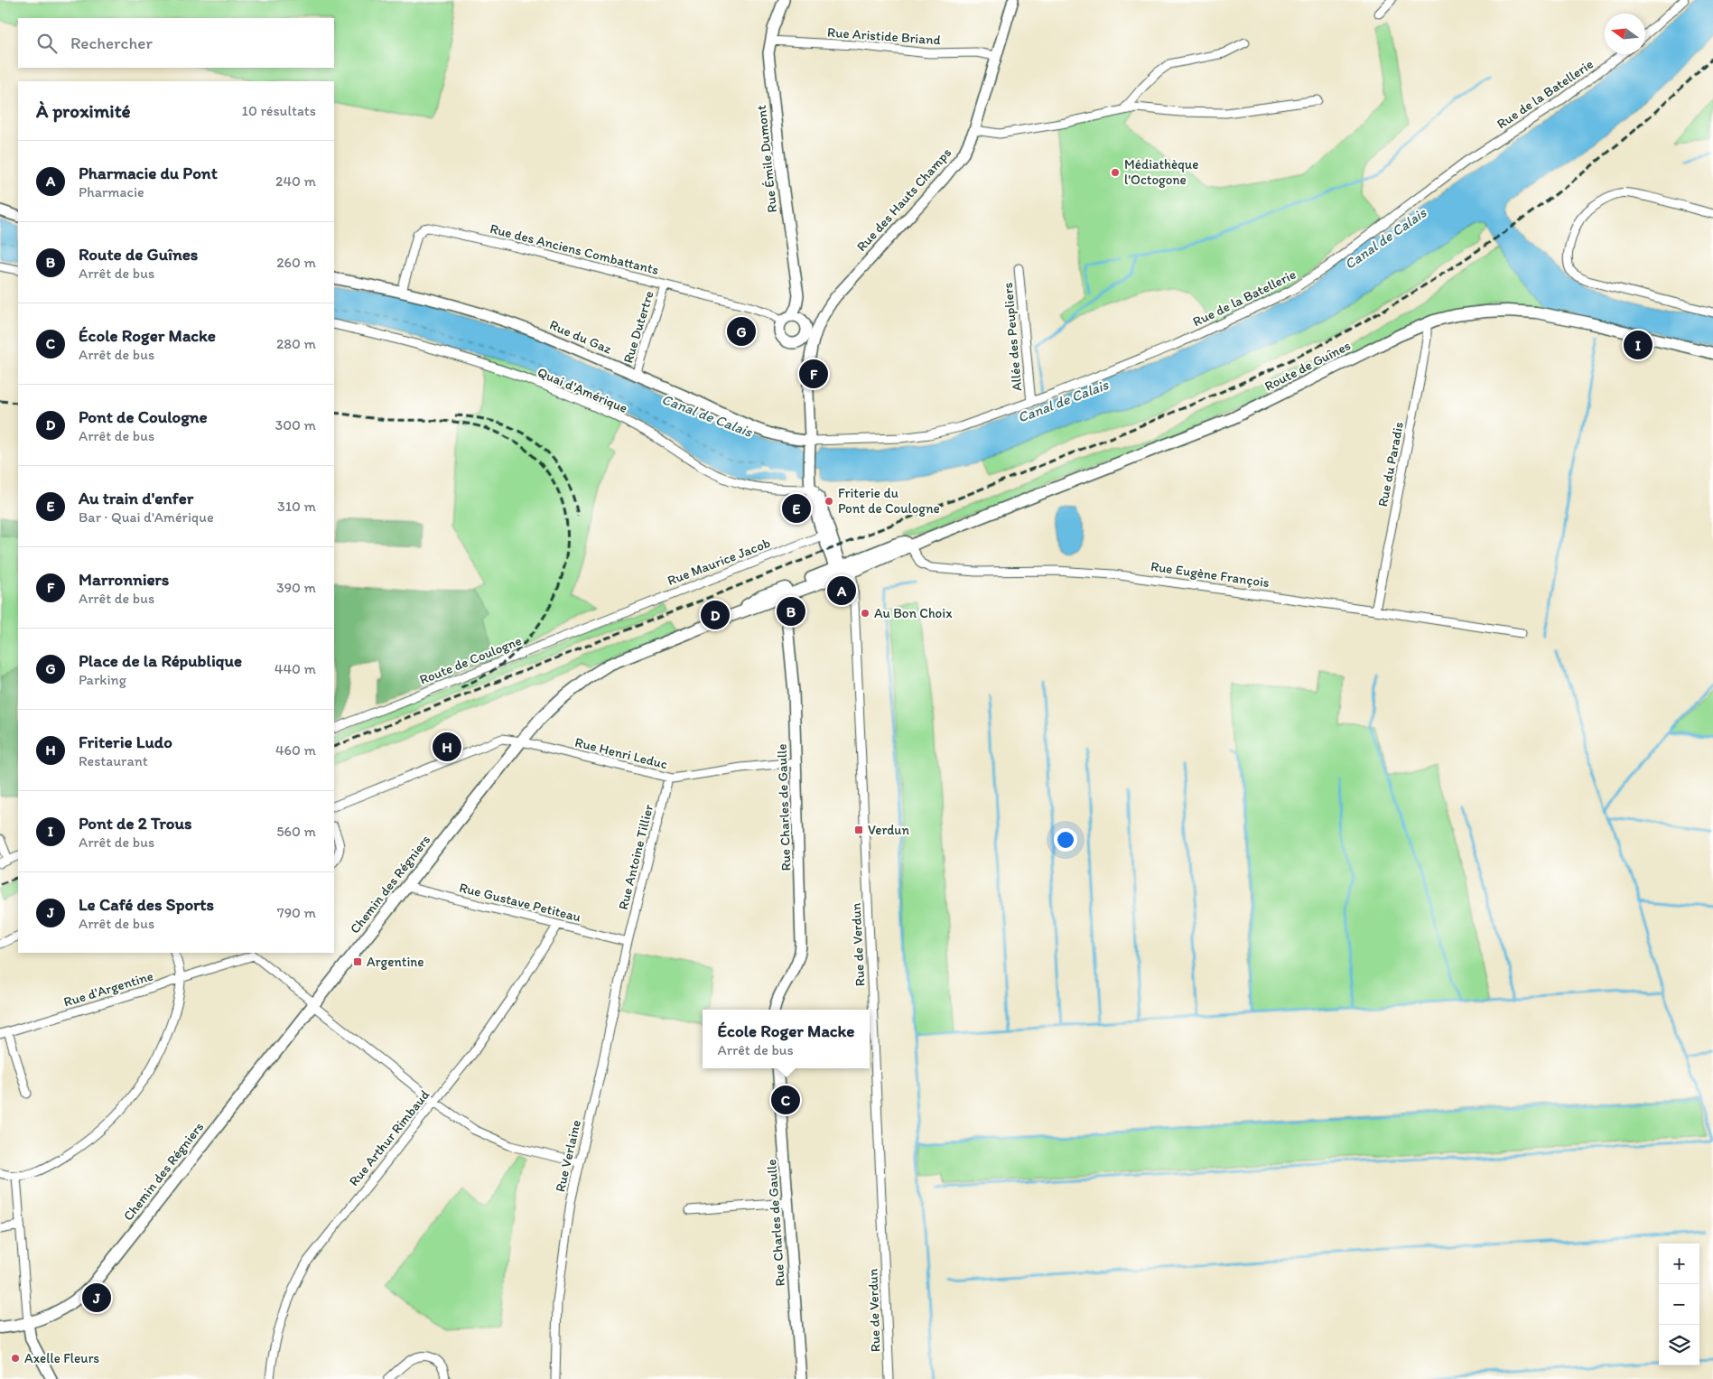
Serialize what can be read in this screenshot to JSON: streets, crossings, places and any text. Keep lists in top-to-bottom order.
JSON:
{
  "streets": {
    "main road": ["Route de Guînes", "Chemin des Régniers"],
    "street": [
      "Rue Aristide Briand",
      "Rue de la Batellerie",
      "Rue Émile Dumont",
      "Rue des Hauts Champs",
      "Rue des Anciens Combattants",
      "Rue Dutertre",
      "Rue du Gaz",
      "Allée des Peupliers",
      "Quai d'Amérique",
      "Rue du Paradis",
      "Rue Maurice Jacob",
      "Rue Eugène François",
      "Route de Coulogne",
      "Rue Henri Leduc",
      "Rue Charles de Gaulle",
      "Rue Antoine Tillier",
      "Rue Gustave Petiteau",
      "Rue de Verdun",
      "Rue d'Argentine",
      "Rue Arthur Rimbaud",
      "Rue Verlaine"
    ]
  },
  "crossings": [
    ["Rue Aristide Briand", "Rue Émile Dumont"],
    ["Rue Aristide Briand", "Rue des Hauts Champs"],
    ["Rue de la Batellerie", "Rue des Hauts Champs"],
    ["Rue de la Batellerie", "Rue du Gaz"],
    ["Rue de la Batellerie", "Allée des Peupliers"],
    ["Rue Émile Dumont", "Rue des Hauts Champs"],
    ["Rue Émile Dumont", "Rue des Anciens Combattants"],
    ["Rue des Hauts Champs", "Rue des Anciens Combattants"],
    ["Rue des Hauts Champs", "Rue du Gaz"],
    ["Rue des Hauts Champs", "Route de Guînes"],
    ["Rue des Hauts Champs", "Quai d'Amérique"],
    ["Rue des Hauts Champs", "Rue Maurice Jacob"],
    ["Rue des Hauts Champs", "Chemin des Régniers"],
    ["Rue des Hauts Champs", "Rue de Verdun"],
    ["Rue des Anciens Combattants", "Rue Dutertre"],
    ["Rue des Anciens Combattants", "Rue du Gaz"],
    ["Rue Dutertre", "Rue du Gaz"],
    ["Route de Guînes", "Rue du Paradis"],
    ["Route de Guînes", "Rue Eugène François"],
    ["Route de Guînes", "Chemin des Régniers"],
    ["Route de Guînes", "Rue de Verdun"],
    ["Rue du Paradis", "Rue Eugène François"],
    ["Rue Maurice Jacob", "Route de Coulogne"],
    ["Rue Henri Leduc", "Rue Charles de Gaulle"],
    ["Rue Henri Leduc", "Rue Antoine Tillier"],
    ["Rue Henri Leduc", "Chemin des Régniers"],
    ["Rue Charles de Gaulle", "Chemin des Régniers"],
    ["Rue Antoine Tillier", "Rue Gustave Petiteau"],
    ["Rue Antoine Tillier", "Rue Verlaine"],
    ["Chemin des Régniers", "Rue Gustave Petiteau"],
    ["Chemin des Régniers", "Rue de Verdun"],
    ["Chemin des Régniers", "Rue d'Argentine"],
    ["Rue Gustave Petiteau", "Rue Arthur Rimbaud"],
    ["Rue Gustave Petiteau", "Rue Verlaine"],
    ["Rue d'Argentine", "Rue Arthur Rimbaud"],
    ["Rue d'Argentine", "Rue Verlaine"]
  ],
  "water": ["Canal de Calais"],
  "places": {
    "other": [
      "Médiathèque l'Octogone",
      "Friterie du Pont de Coulogne",
      "Au Bon Choix",
      "Axelle Fleurs"
    ],
    "transit": ["Verdun", "Argentine"]
  },
  "north": "left",
  "page": {
    "search": "Rechercher",
    "heading": ["À proximité", "10 résultats"],
    "list": [
      {
        "mark": "A",
        "name": "Pharmacie du Pont",
        "note": "Pharmacie",
        "value": "240 m"
      },
      {
        "mark": "B",
        "name": "Route de Guînes",
        "note": "Arrêt de bus",
        "value": "260 m"
      },
      {
        "mark": "C",
        "name": "École Roger Macke",
        "note": "Arrêt de bus",
        "value": "280 m"
      },
      {
        "mark": "D",
        "name": "Pont de Coulogne",
        "note": "Arrêt de bus",
        "value": "300 m"
      },
      {
        "mark": "E",
        "name": "Au train d'enfer",
        "note": "Bar · Quai d'Amérique",
        "value": "310 m"
      },
      {
        "mark": "F",
        "name": "Marronniers",
        "note": "Arrêt de bus",
        "value": "390 m"
      },
      {
        "mark": "G",
        "name": "Place de la République",
        "note": "Parking",
        "value": "440 m"
      },
      {
        "mark": "H",
        "name": "Friterie Ludo",
        "note": "Restaurant",
        "value": "460 m"
      },
      {
        "mark": "I",
        "name": "Pont de 2 Trous",
        "note": "Arrêt de bus",
        "value": "560 m"
      },
      {
        "mark": "J",
        "name": "Le Café des Sports",
        "note": "Arrêt de bus",
        "value": "790 m"
      }
    ],
    "pins": [
      "G",
      "I",
      "F",
      "E",
      "A",
      "B",
      "D",
      "H",
      "C",
      "J"
    ],
    "popup": ["École Roger Macke", "Arrêt de bus"],
    "map_buttons": ["+", "−"]
  }
}
